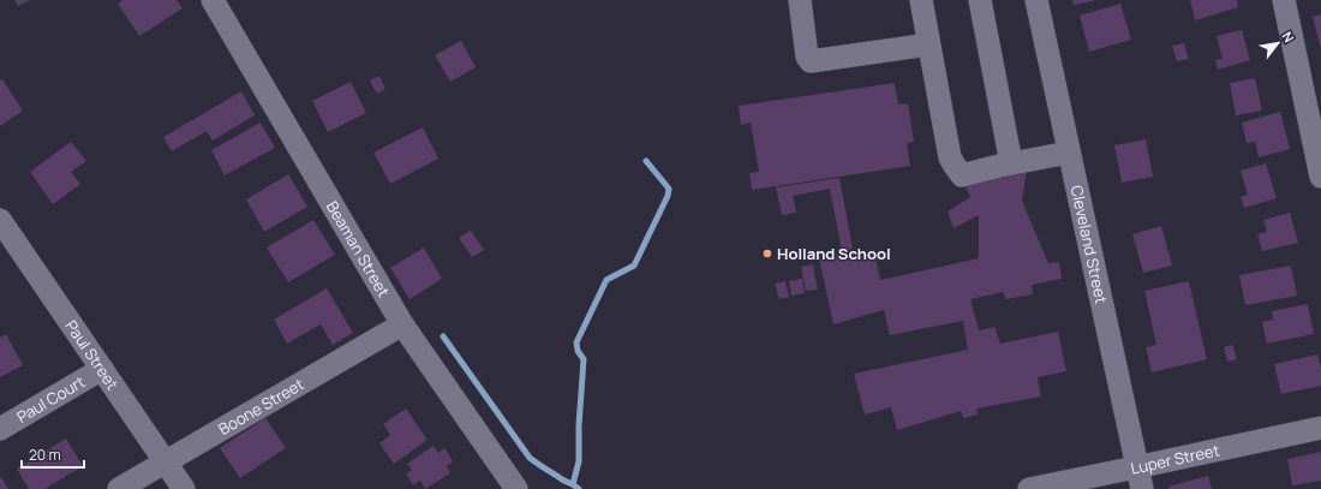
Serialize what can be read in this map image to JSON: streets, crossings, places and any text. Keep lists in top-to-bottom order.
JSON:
{
  "streets": {
    "street": [
      "Cleveland Street",
      "Beaman Street",
      "Paul Street",
      "Paul Court",
      "Boone Street",
      "Luper Street"
    ]
  },
  "crossings": [
    ["Cleveland Street", "Luper Street"],
    ["Beaman Street", "Boone Street"],
    ["Paul Street", "Paul Court"],
    ["Paul Street", "Boone Street"]
  ],
  "places": ["Holland School"],
  "scale_bar": "20 m",
  "north": "top right"
}
